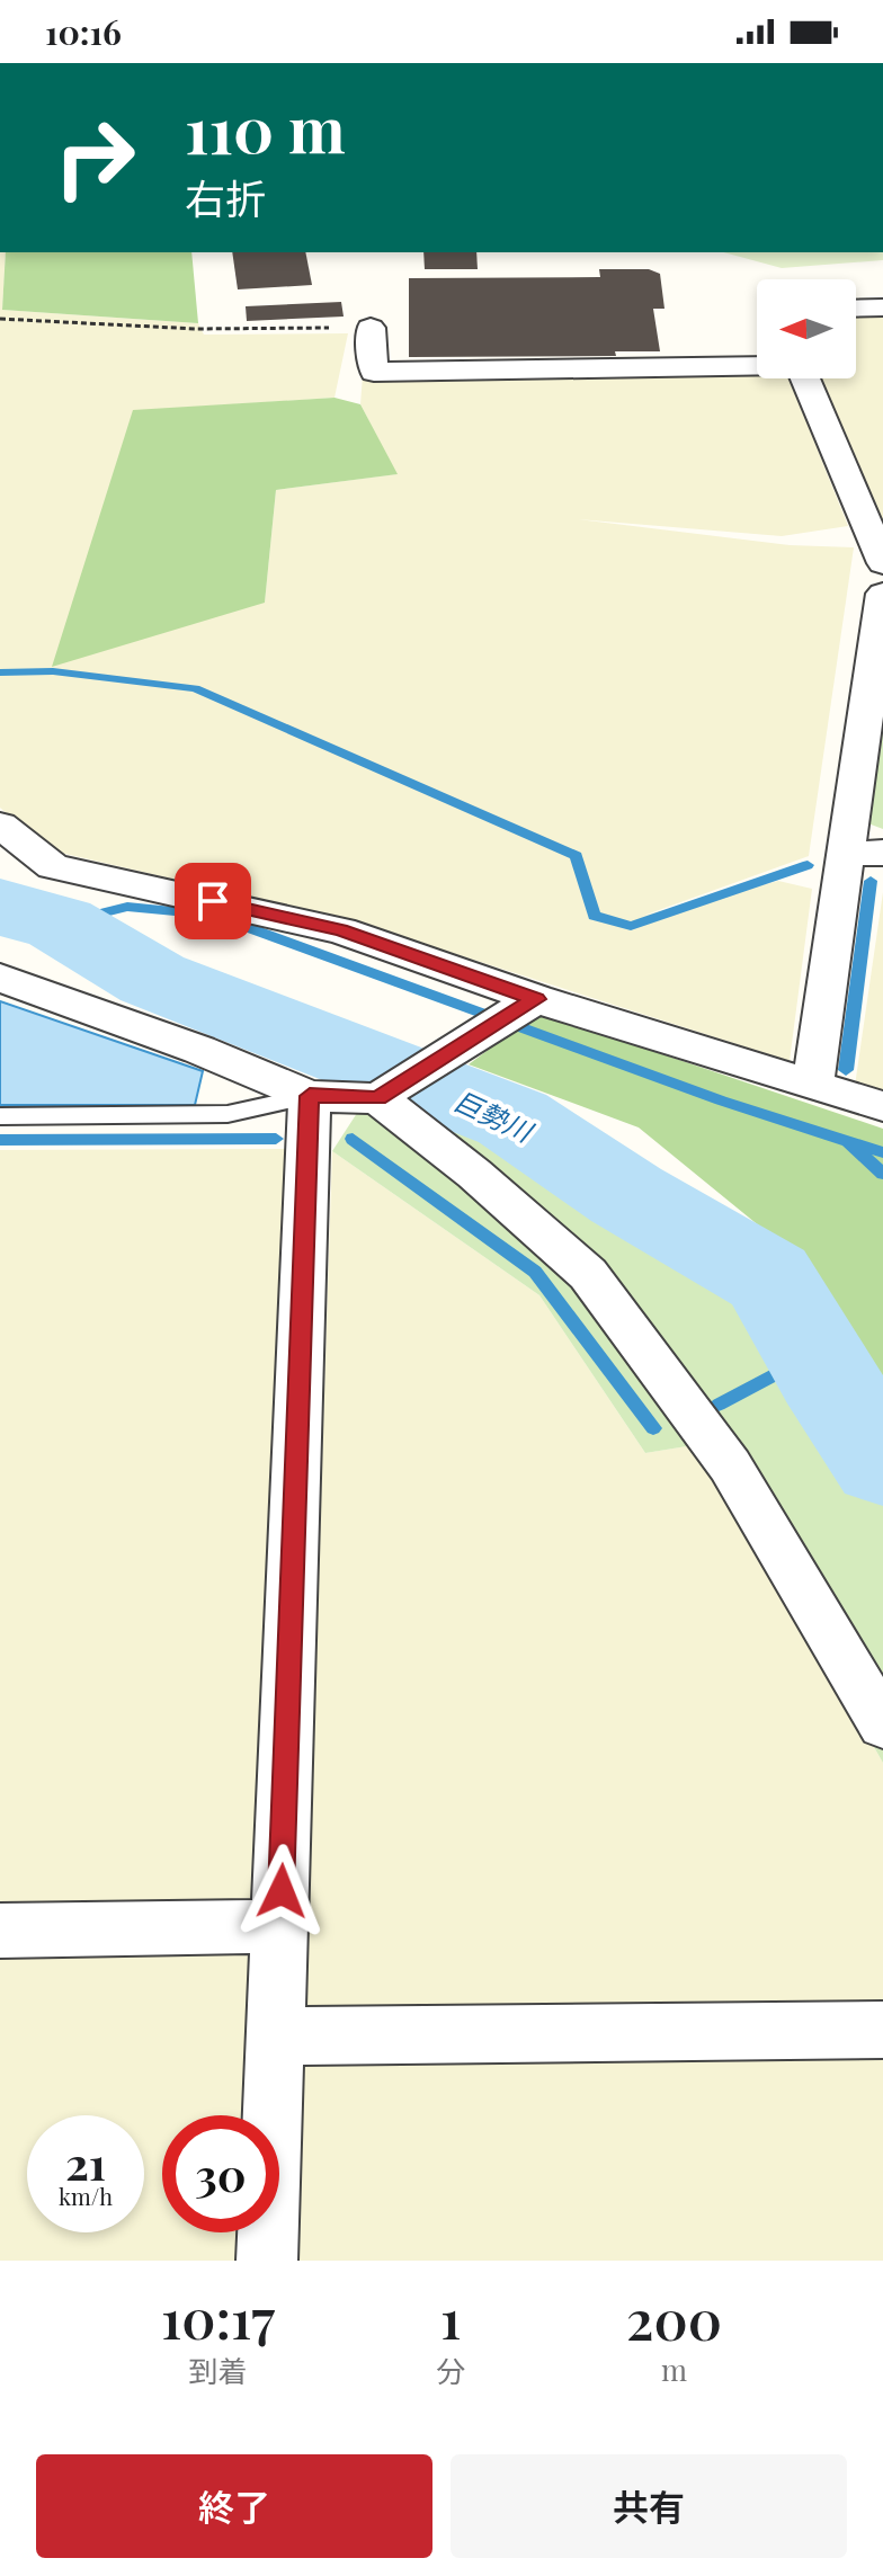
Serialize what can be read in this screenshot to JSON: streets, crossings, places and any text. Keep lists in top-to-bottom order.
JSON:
{
  "water": ["巨勢川"],
  "north": "left",
  "page": {
    "status": "10:16",
    "turn": ["110 m", "右折"],
    "speed": "21 km/h",
    "limit": "30",
    "eta": [
      "10:17",
      "到着",
      "1",
      "分",
      "200",
      "m"
    ],
    "buttons": ["終了", "共有"]
  }
}
